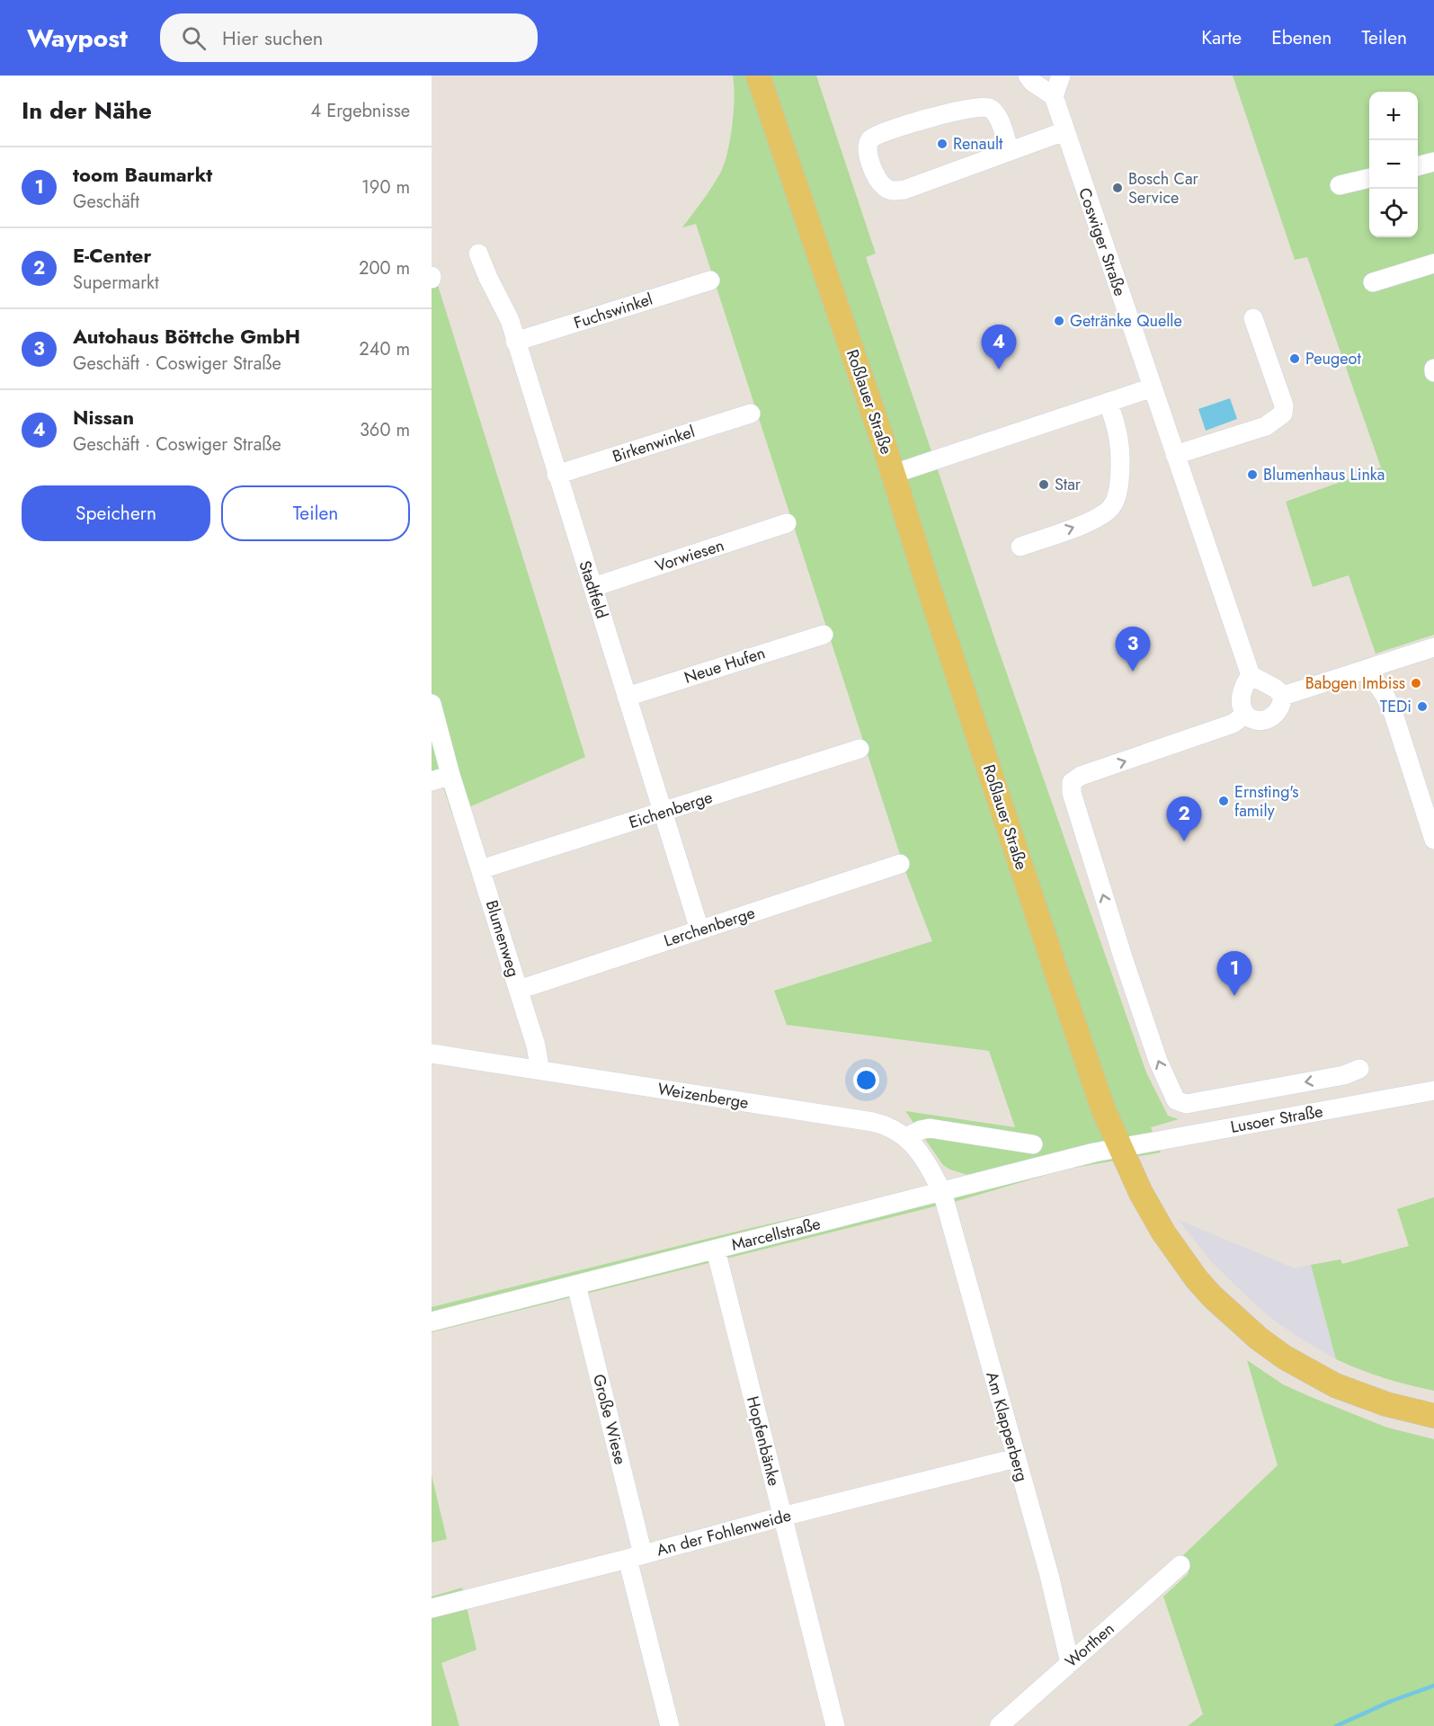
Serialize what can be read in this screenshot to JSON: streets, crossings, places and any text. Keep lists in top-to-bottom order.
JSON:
{
  "streets": {
    "main road": ["Roßlauer Straße"],
    "street": [
      "Coswiger Straße",
      "Fuchswinkel",
      "Birkenwinkel",
      "Vorwiesen",
      "Stadtfeld",
      "Neue Hufen",
      "Eichenberge",
      "Lerchenberge",
      "Blumenweg",
      "Weizenberge",
      "Lusoer Straße",
      "Marcellstraße",
      "Große Wiese",
      "Am Klapperberg",
      "Hopfenbänke",
      "An der Fohlenweide",
      "Worthen"
    ]
  },
  "crossings": [
    ["Fuchswinkel", "Stadtfeld"],
    ["Roßlauer Straße", "Lusoer Straße"],
    ["Roßlauer Straße", "Marcellstraße"],
    ["Birkenwinkel", "Stadtfeld"],
    ["Vorwiesen", "Stadtfeld"],
    ["Stadtfeld", "Neue Hufen"],
    ["Stadtfeld", "Eichenberge"],
    ["Stadtfeld", "Lerchenberge"],
    ["Eichenberge", "Blumenweg"],
    ["Lerchenberge", "Blumenweg"],
    ["Blumenweg", "Weizenberge"],
    ["Weizenberge", "Marcellstraße"],
    ["Weizenberge", "Am Klapperberg"],
    ["Lusoer Straße", "Marcellstraße"],
    ["Marcellstraße", "Große Wiese"],
    ["Marcellstraße", "Am Klapperberg"],
    ["Marcellstraße", "Hopfenbänke"],
    ["Große Wiese", "An der Fohlenweide"],
    ["Am Klapperberg", "An der Fohlenweide"],
    ["Am Klapperberg", "Worthen"],
    ["Hopfenbänke", "An der Fohlenweide"]
  ],
  "places": [
    "Renault",
    "Bosch Car Service",
    "Getränke Quelle",
    "Peugeot",
    "Blumenhaus Linka",
    "Star",
    "Babgen Imbiss",
    "TEDi",
    "Ernsting's family"
  ],
  "page": {
    "header": "Waypost",
    "search": "Hier suchen",
    "nav": ["Karte", "Ebenen", "Teilen"],
    "heading": ["In der Nähe", "4 Ergebnisse"],
    "map_buttons": ["+", "−"],
    "list": [
      {
        "mark": "1",
        "name": "toom Baumarkt",
        "note": "Geschäft",
        "value": "190 m"
      },
      {
        "mark": "2",
        "name": "E-Center",
        "note": "Supermarkt",
        "value": "200 m"
      },
      {
        "mark": "3",
        "name": "Autohaus Böttche GmbH",
        "note": "Geschäft · Coswiger Straße",
        "value": "240 m"
      },
      {
        "mark": "4",
        "name": "Nissan",
        "note": "Geschäft · Coswiger Straße",
        "value": "360 m"
      }
    ],
    "pins": [
      "4",
      "3",
      "2",
      "1"
    ],
    "buttons": ["Speichern", "Teilen"]
  }
}
